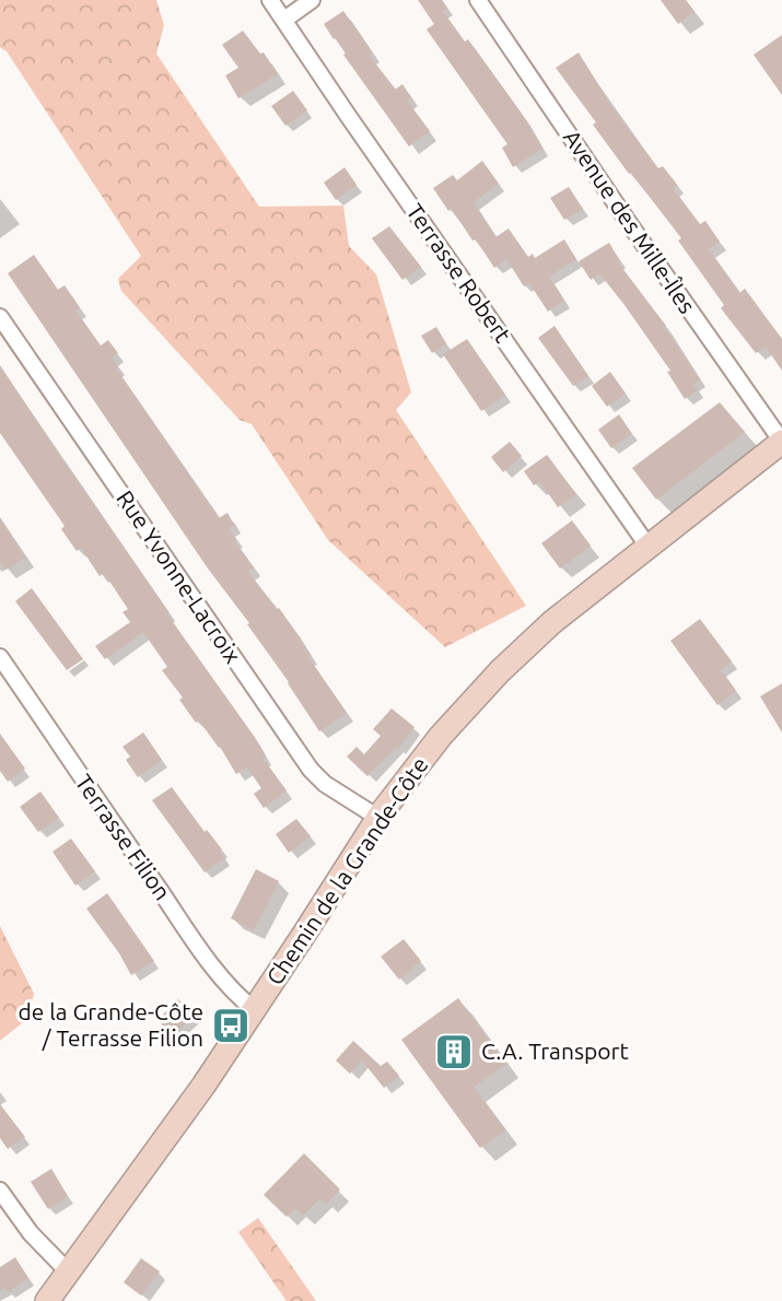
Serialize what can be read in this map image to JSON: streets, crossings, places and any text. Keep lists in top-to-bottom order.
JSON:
{
  "streets": {
    "main road": ["Chemin de la Grande-Côte"],
    "street": [
      "Avenue des Mille-Îles",
      "Terrasse Robert",
      "Rue Yvonne-Lacroix",
      "Terrasse Filion"
    ]
  },
  "crossings": [
    ["Avenue des Mille-Îles", "Chemin de la Grande-Côte"],
    ["Terrasse Robert", "Chemin de la Grande-Côte"],
    ["Rue Yvonne-Lacroix", "Chemin de la Grande-Côte"],
    ["Terrasse Filion", "Chemin de la Grande-Côte"]
  ],
  "places": {
    "bus stop": ["de la Grande-Côte / Terrasse Filion"],
    "building": ["C.A. Transport"]
  }
}
